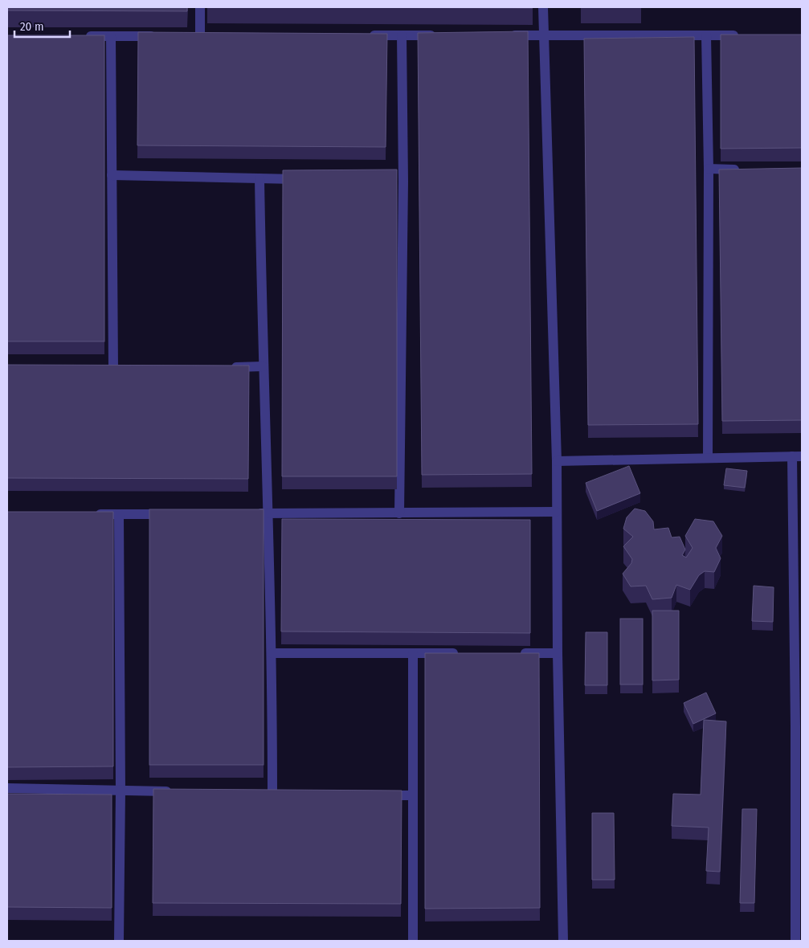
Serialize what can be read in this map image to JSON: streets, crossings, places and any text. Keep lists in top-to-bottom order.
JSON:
{
  "scale_bar": "20 m"
}
